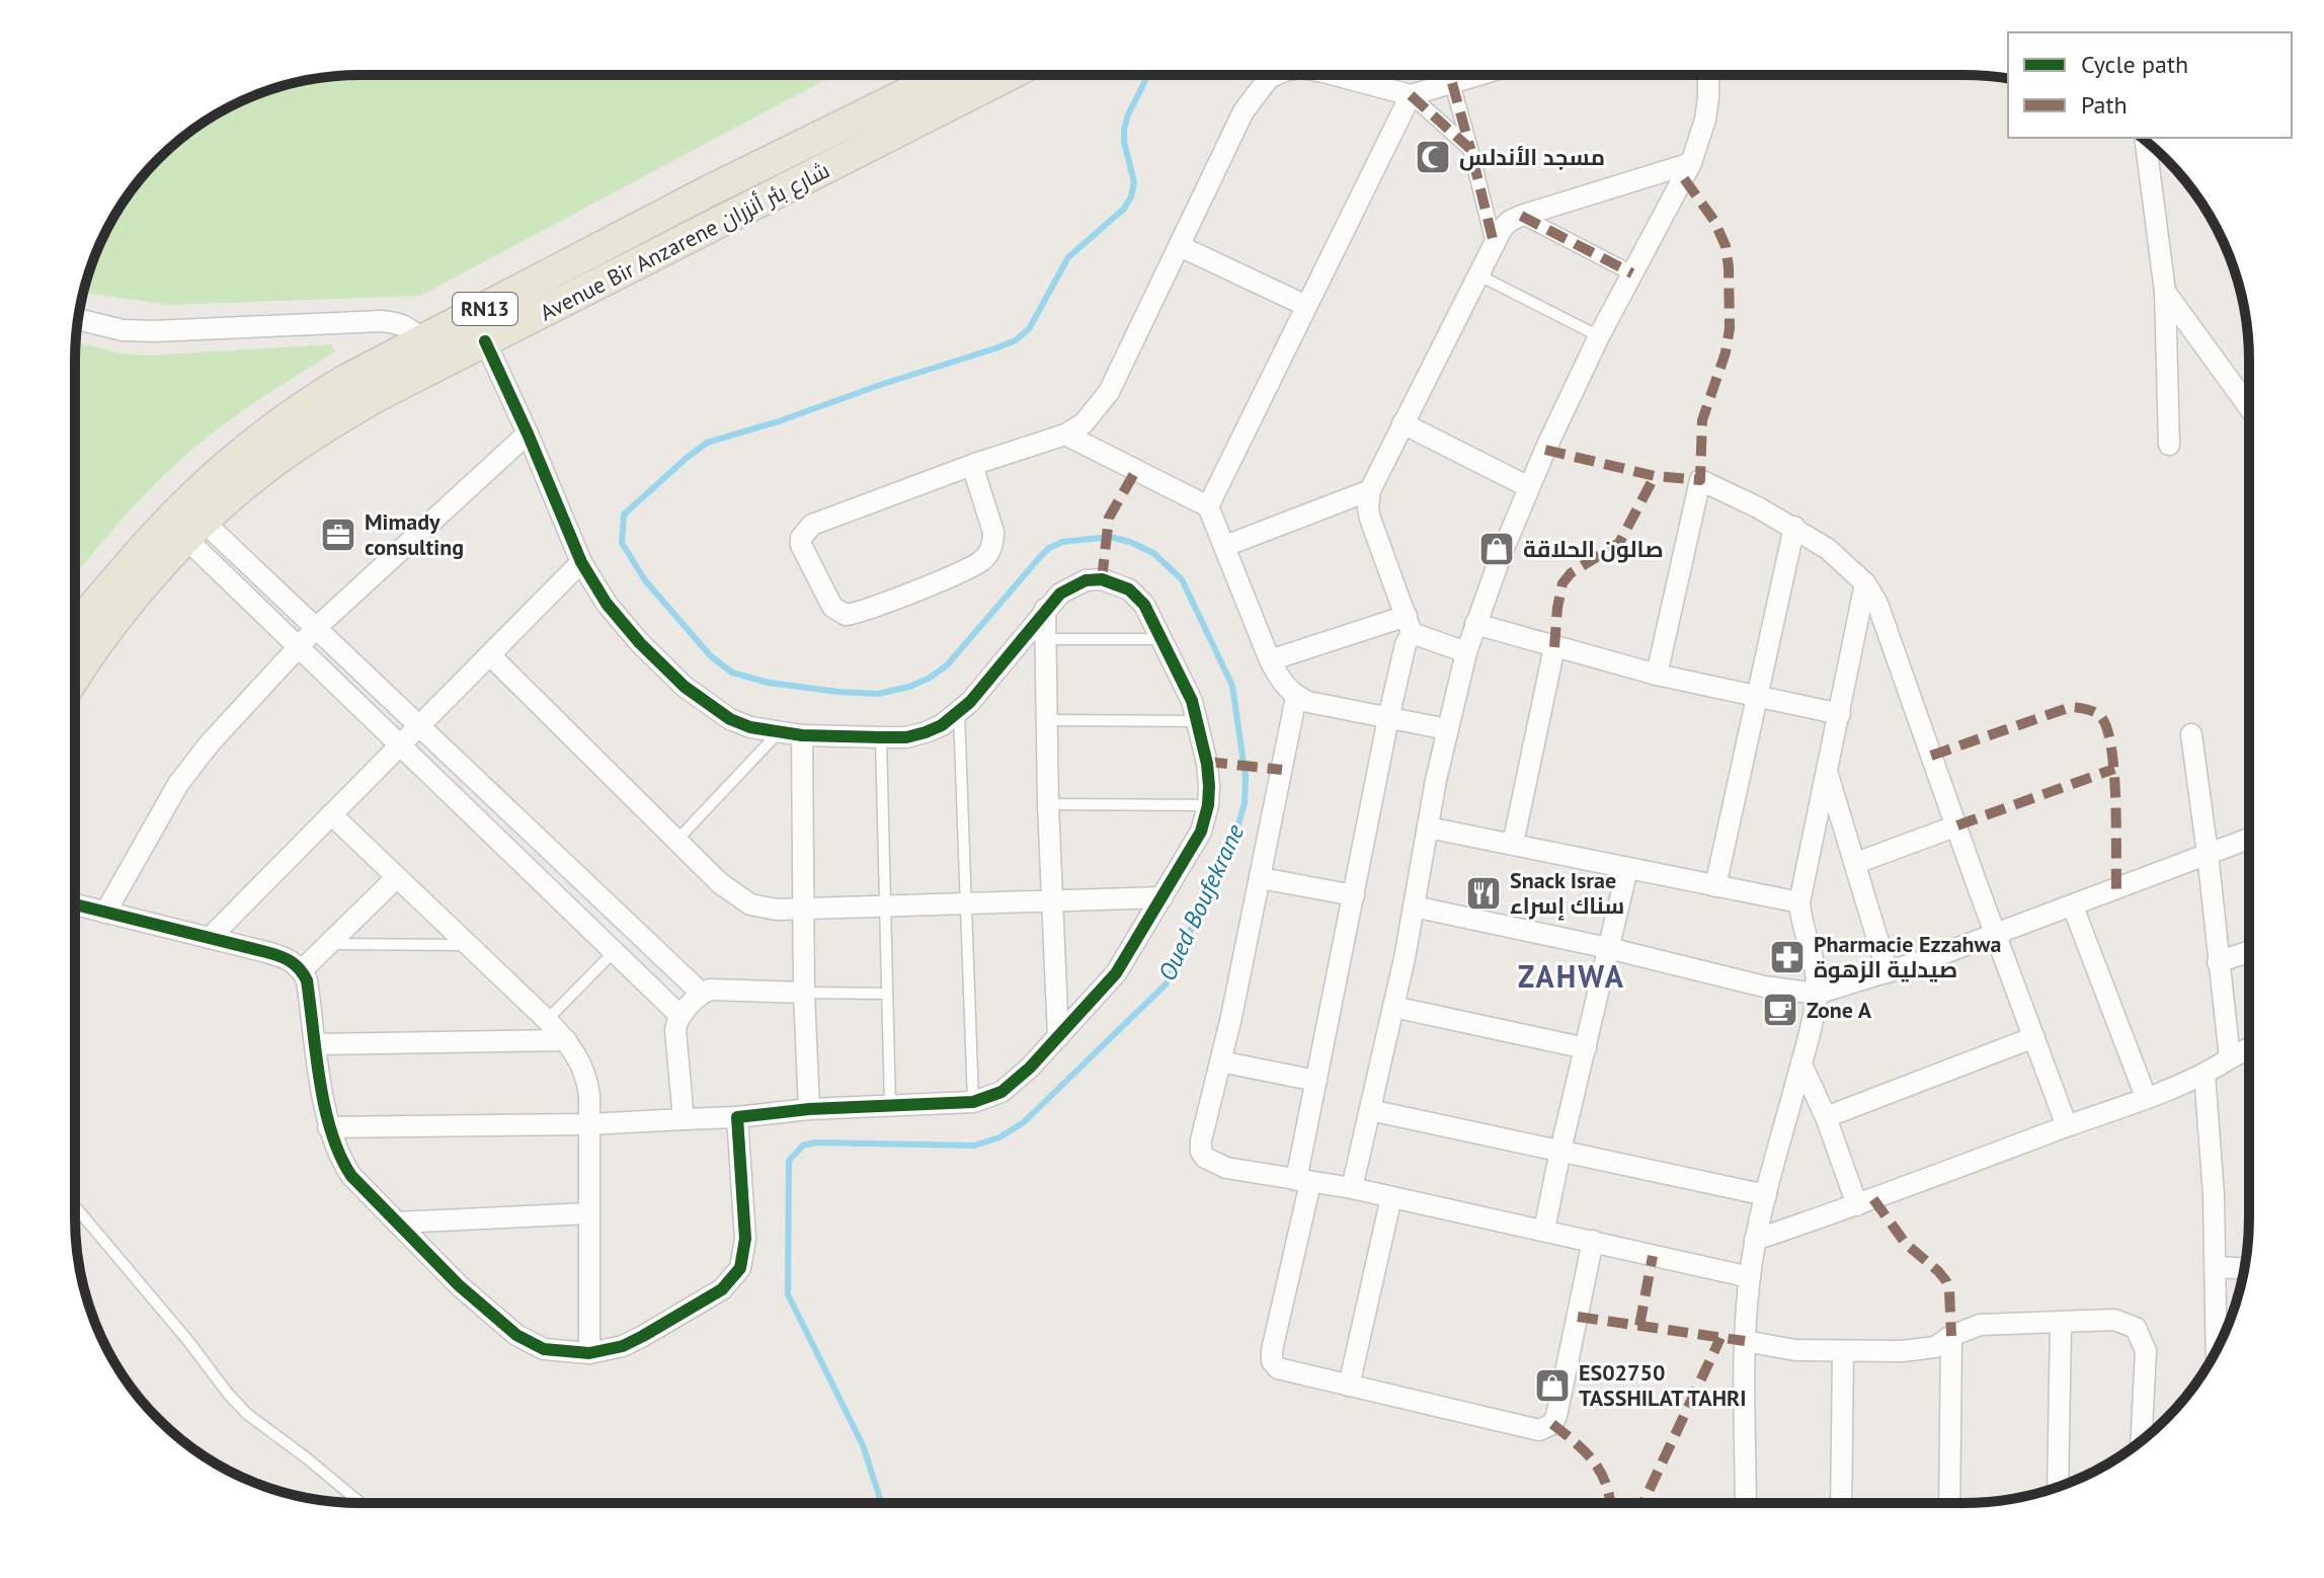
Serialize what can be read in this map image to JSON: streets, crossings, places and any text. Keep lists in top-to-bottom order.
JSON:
{
  "streets": {
    "main road": ["Avenue Bir Anzarene شارع بئر أنزران", "RN13"]
  },
  "districts": ["ZAHWA"],
  "water": ["Oued Boufekrane"],
  "places": {
    "mosque": ["مسجد الأندلس"],
    "office": ["Mimady consulting"],
    "shop": ["صالون الحلاقة", "ES02750 TASSHILAT TAHRI"],
    "restaurant": ["Snack Israe سناك إسراء"],
    "pharmacy": ["Pharmacie Ezzahwa صيدلية الزهوة"],
    "cafe": ["Zone A"]
  },
  "legend": ["Cycle path", "Path"]
}
